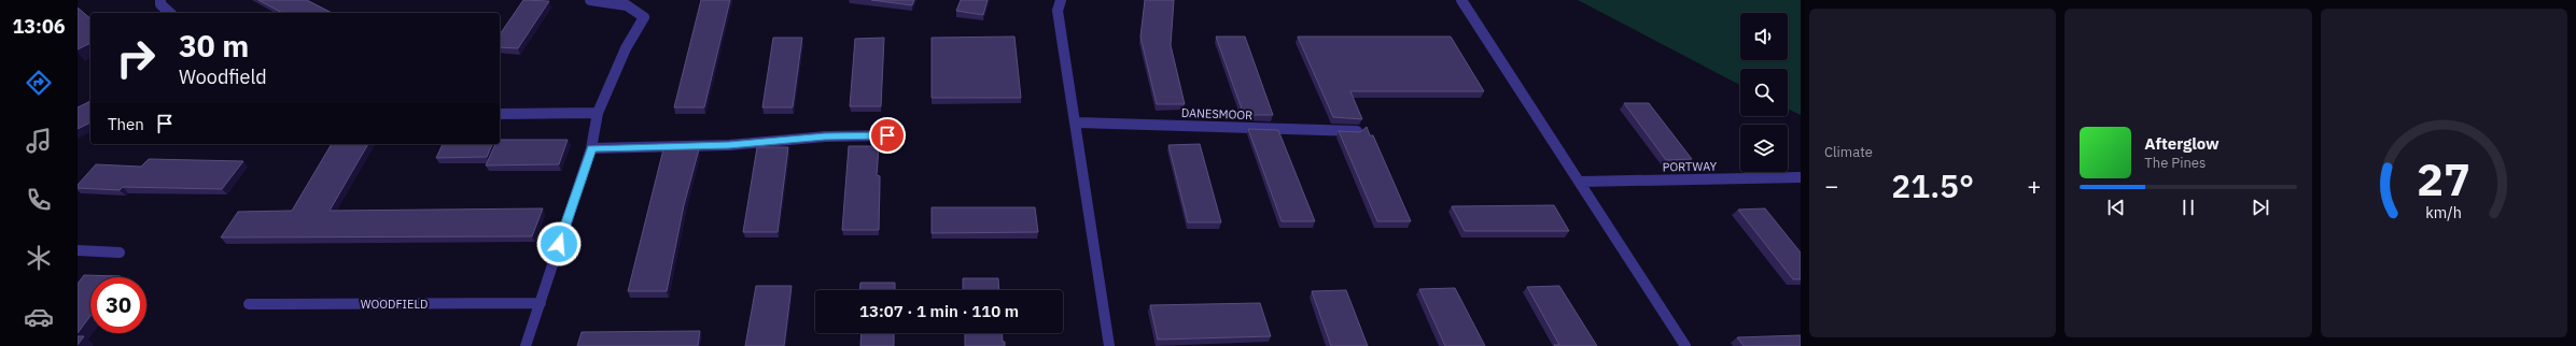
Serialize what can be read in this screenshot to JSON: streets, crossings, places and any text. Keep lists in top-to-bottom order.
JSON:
{
  "streets": {
    "street": ["DANESMOOR", "PORTWAY", "WOODFIELD"]
  },
  "page": {
    "tabs": "13:06",
    "tile": "Climate",
    "turn": ["30 m", "Woodfield"],
    "then": "Then",
    "song": ["Afterglow", "The Pines"],
    "heat": ["−", "21.5°", "+"],
    "limit": "30",
    "trip": "13:07 · 1 min · 110 m",
    "gauge": ["27", "km/h"]
  }
}
